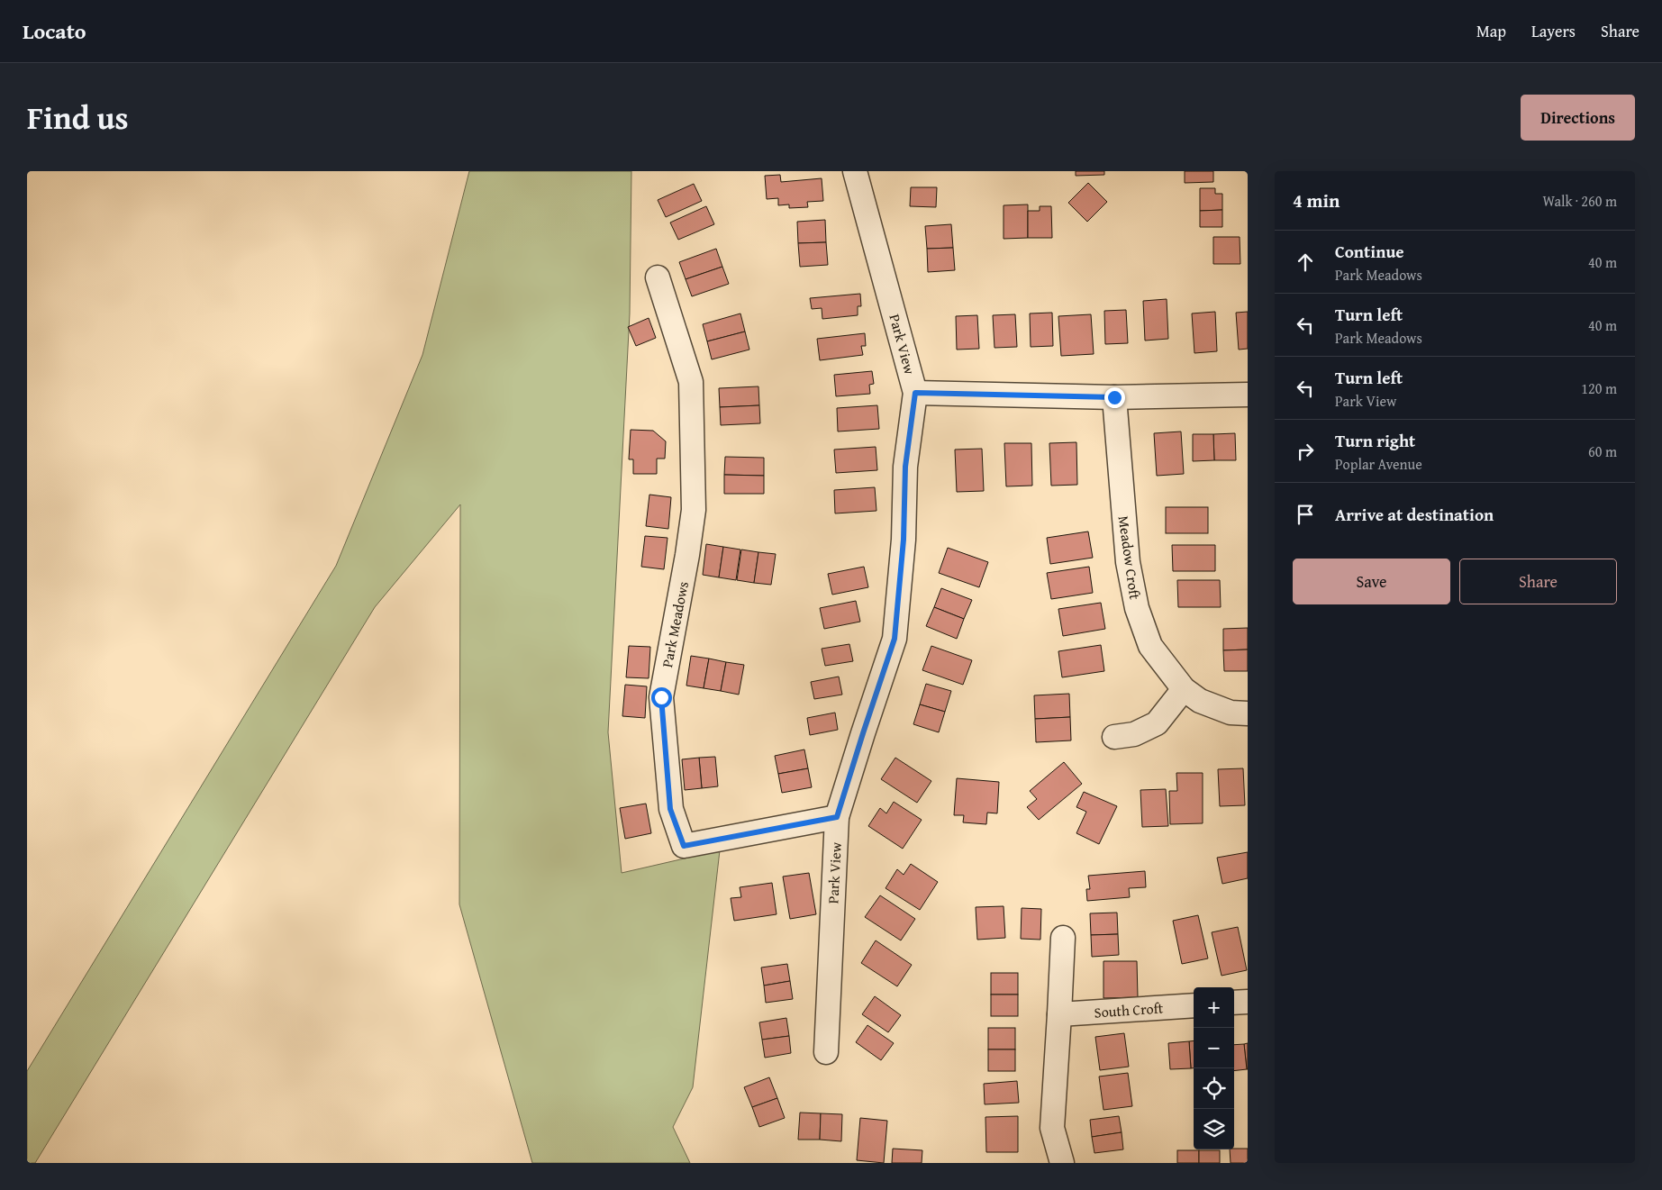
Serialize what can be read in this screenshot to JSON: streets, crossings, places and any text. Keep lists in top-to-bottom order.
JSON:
{
  "streets": {
    "street": [
      "Park View",
      "Meadow Croft",
      "Park Meadows",
      "South Croft"
    ]
  },
  "crossings": [
    ["Park View", "Park Meadows"]
  ],
  "page": {
    "header": "Locato",
    "nav": ["Map", "Layers", "Share"],
    "title": "Find us",
    "buttons": [
      "Directions",
      ["Save", "Share"]
    ],
    "heading": ["4 min", "Walk · 260 m"],
    "list": [
      ["Continue", "Park Meadows", "40 m"],
      ["Turn left", "Park Meadows", "40 m"],
      ["Turn left", "Park View", "120 m"],
      ["Turn right", "Poplar Avenue", "60 m"],
      "Arrive at destination"
    ],
    "map_buttons": ["+", "−"]
  }
}
